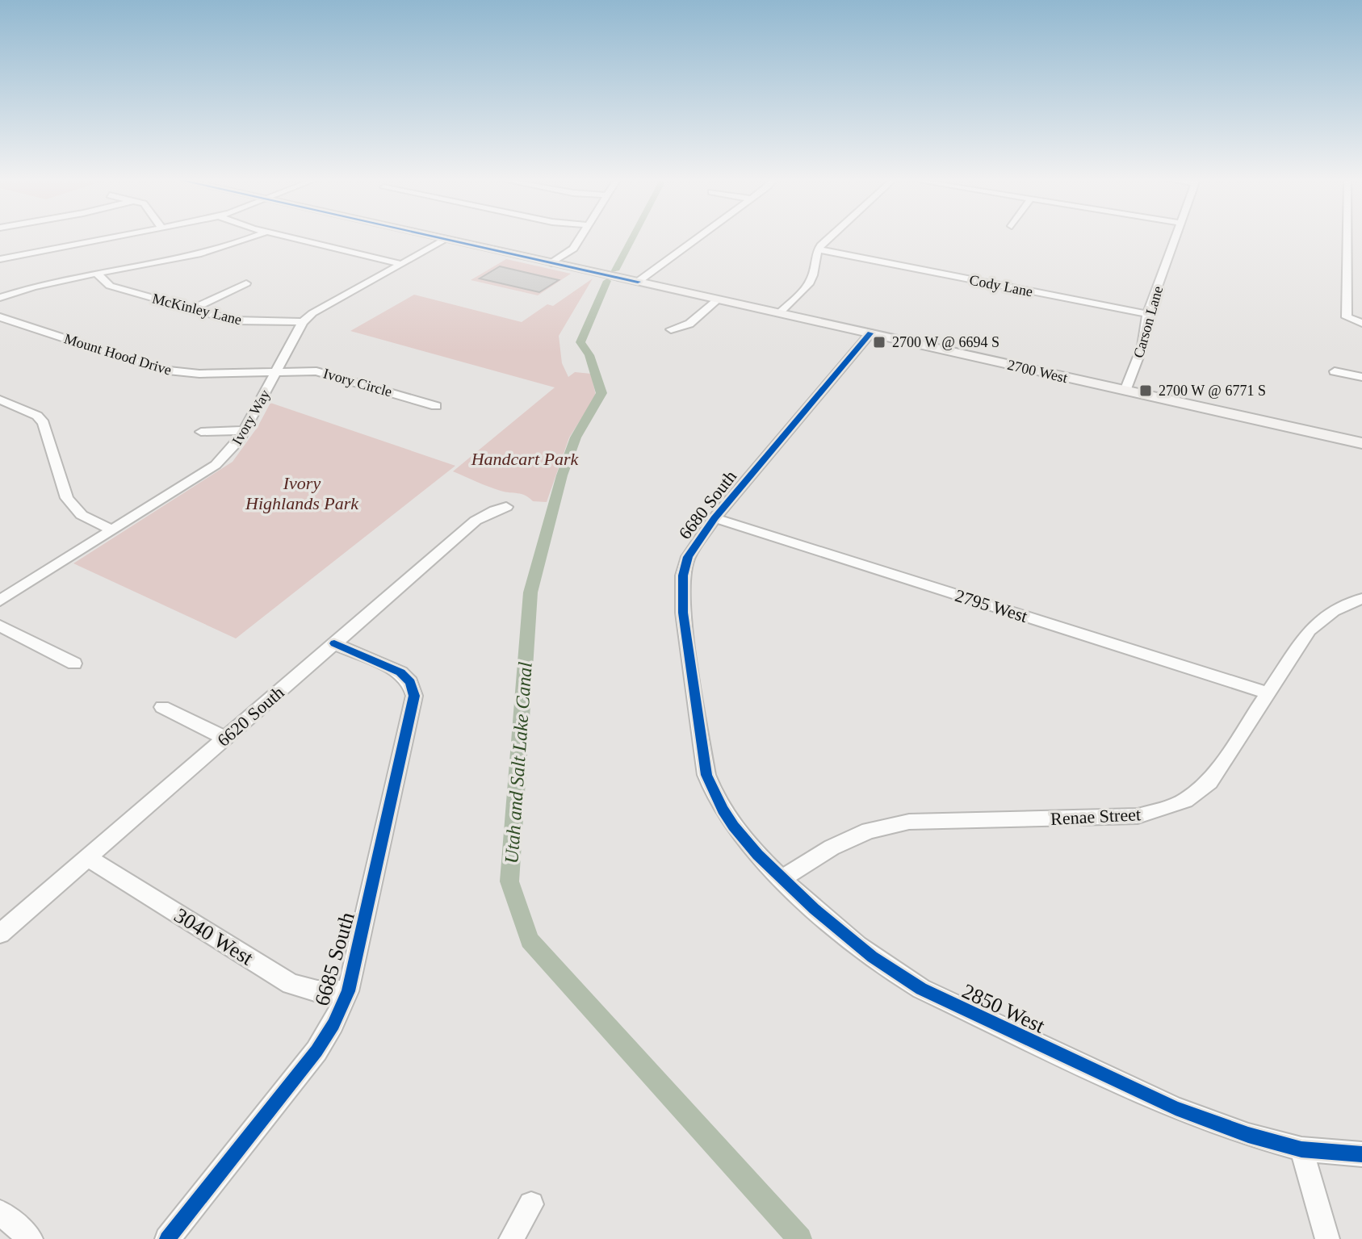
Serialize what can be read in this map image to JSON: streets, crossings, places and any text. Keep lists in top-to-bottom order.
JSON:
{
  "streets": {
    "main road": ["2700 West"],
    "street": [
      "Cody Lane",
      "McKinley Lane",
      "Carson Lane",
      "Mount Hood Drive",
      "Ivory Circle",
      "Ivory Way",
      "6680 South",
      "2795 West",
      "6620 South",
      "Renae Street",
      "3040 West",
      "6685 South",
      "2850 West"
    ]
  },
  "crossings": [
    ["Cody Lane", "Carson Lane"],
    ["McKinley Lane", "Ivory Way"],
    ["Carson Lane", "2700 West"],
    ["Mount Hood Drive", "Ivory Circle"],
    ["Mount Hood Drive", "Ivory Way"],
    ["2700 West", "Ivory Way"],
    ["2700 West", "6680 South"],
    ["Ivory Circle", "Ivory Way"],
    ["6680 South", "2795 West"],
    ["6680 South", "2850 West"],
    ["2795 West", "Renae Street"],
    ["6620 South", "3040 West"],
    ["6620 South", "6685 South"],
    ["Renae Street", "2850 West"],
    ["3040 West", "6685 South"]
  ],
  "water": ["Utah and Salt Lake Canal"],
  "parks": ["Handcart Park", "Ivory Highlands Park"],
  "places": {
    "transit": ["2700 W @ 6694 S", "2700 W @ 6771 S"]
  }
}
